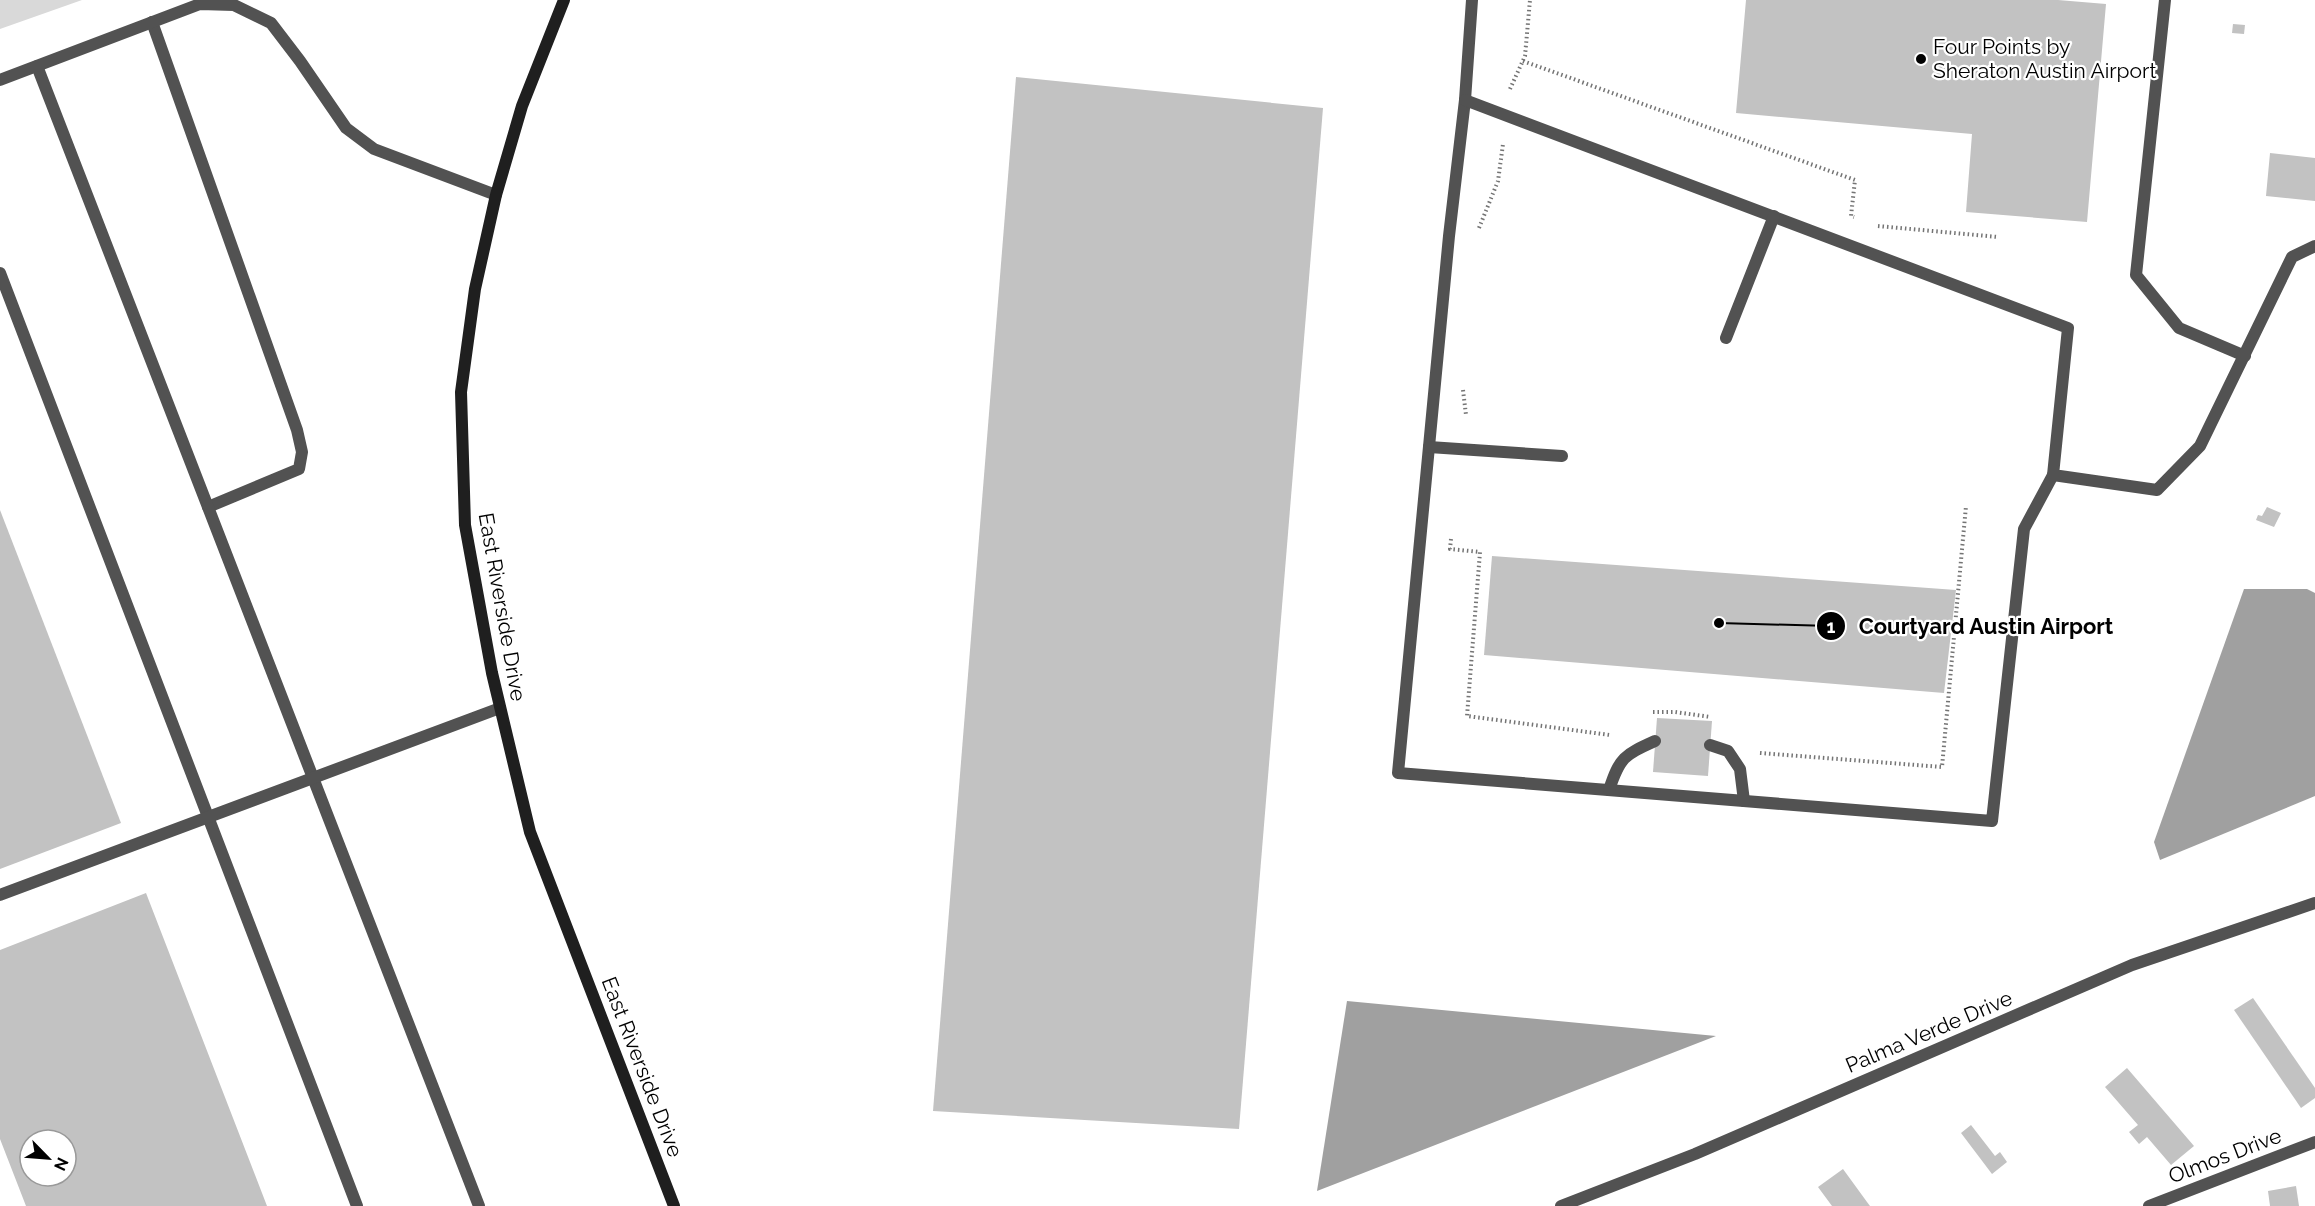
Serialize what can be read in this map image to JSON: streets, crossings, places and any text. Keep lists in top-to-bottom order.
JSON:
{
  "streets": {
    "main road": ["East Riverside Drive"],
    "street": ["Palma Verde Drive", "Olmos Drive"]
  },
  "places": ["Four Points by Sheraton Austin Airport", "Courtyard Austin Airport"],
  "north": "bottom right"
}
